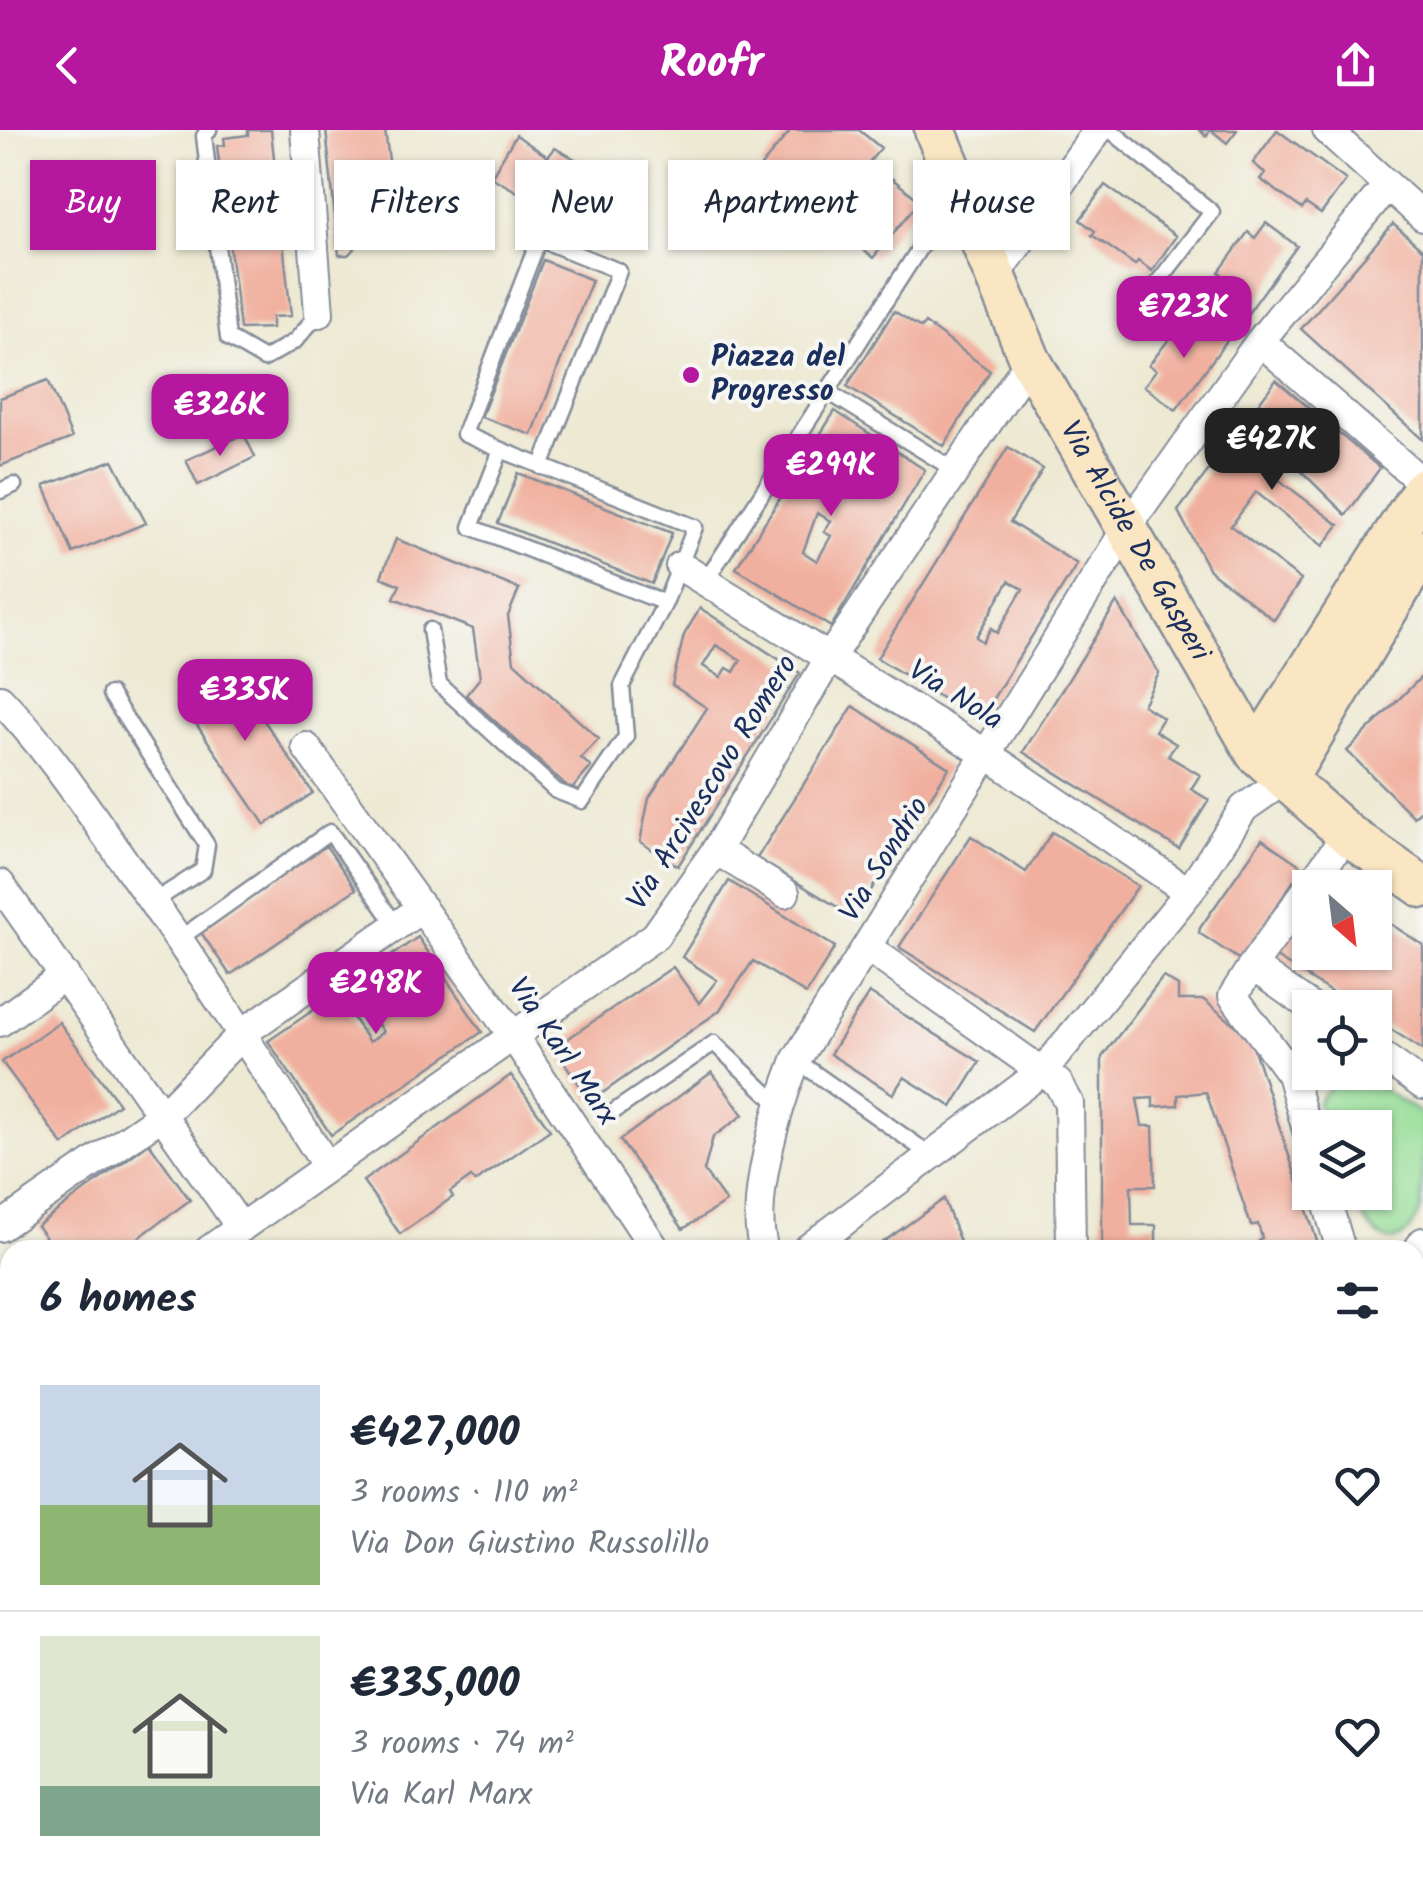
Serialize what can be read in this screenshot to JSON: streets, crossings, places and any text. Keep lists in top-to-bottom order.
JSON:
{
  "streets": {
    "main road": ["Via Alcide De Gasperi"],
    "street": [
      "Via Nola",
      "Via Arcivescovo Romero",
      "Via Sondrio",
      "Via Karl Marx"
    ]
  },
  "crossings": [
    ["Via Alcide De Gasperi", "Via Arcivescovo Romero"],
    ["Via Alcide De Gasperi", "Via Sondrio"],
    ["Via Nola", "Via Arcivescovo Romero"],
    ["Via Nola", "Via Sondrio"],
    ["Via Arcivescovo Romero", "Via Karl Marx"]
  ],
  "places": ["Piazza del Progresso"],
  "north": "bottom right",
  "page": {
    "header": "Roofr",
    "chip": [
      "Buy",
      "Rent",
      "Filters",
      "New",
      "Apartment",
      "House"
    ],
    "price": [
      "€723K",
      "€326K",
      "€427K",
      "€299K",
      "€335K",
      "€298K"
    ],
    "heading": "6 homes",
    "list": [
      {
        "name": "€427,000",
        "note": "3 rooms · 110 m² · Via Don Giustino Russolillo"
      },
      {
        "name": "€335,000",
        "note": "3 rooms · 74 m² · Via Karl Marx"
      }
    ]
  }
}
